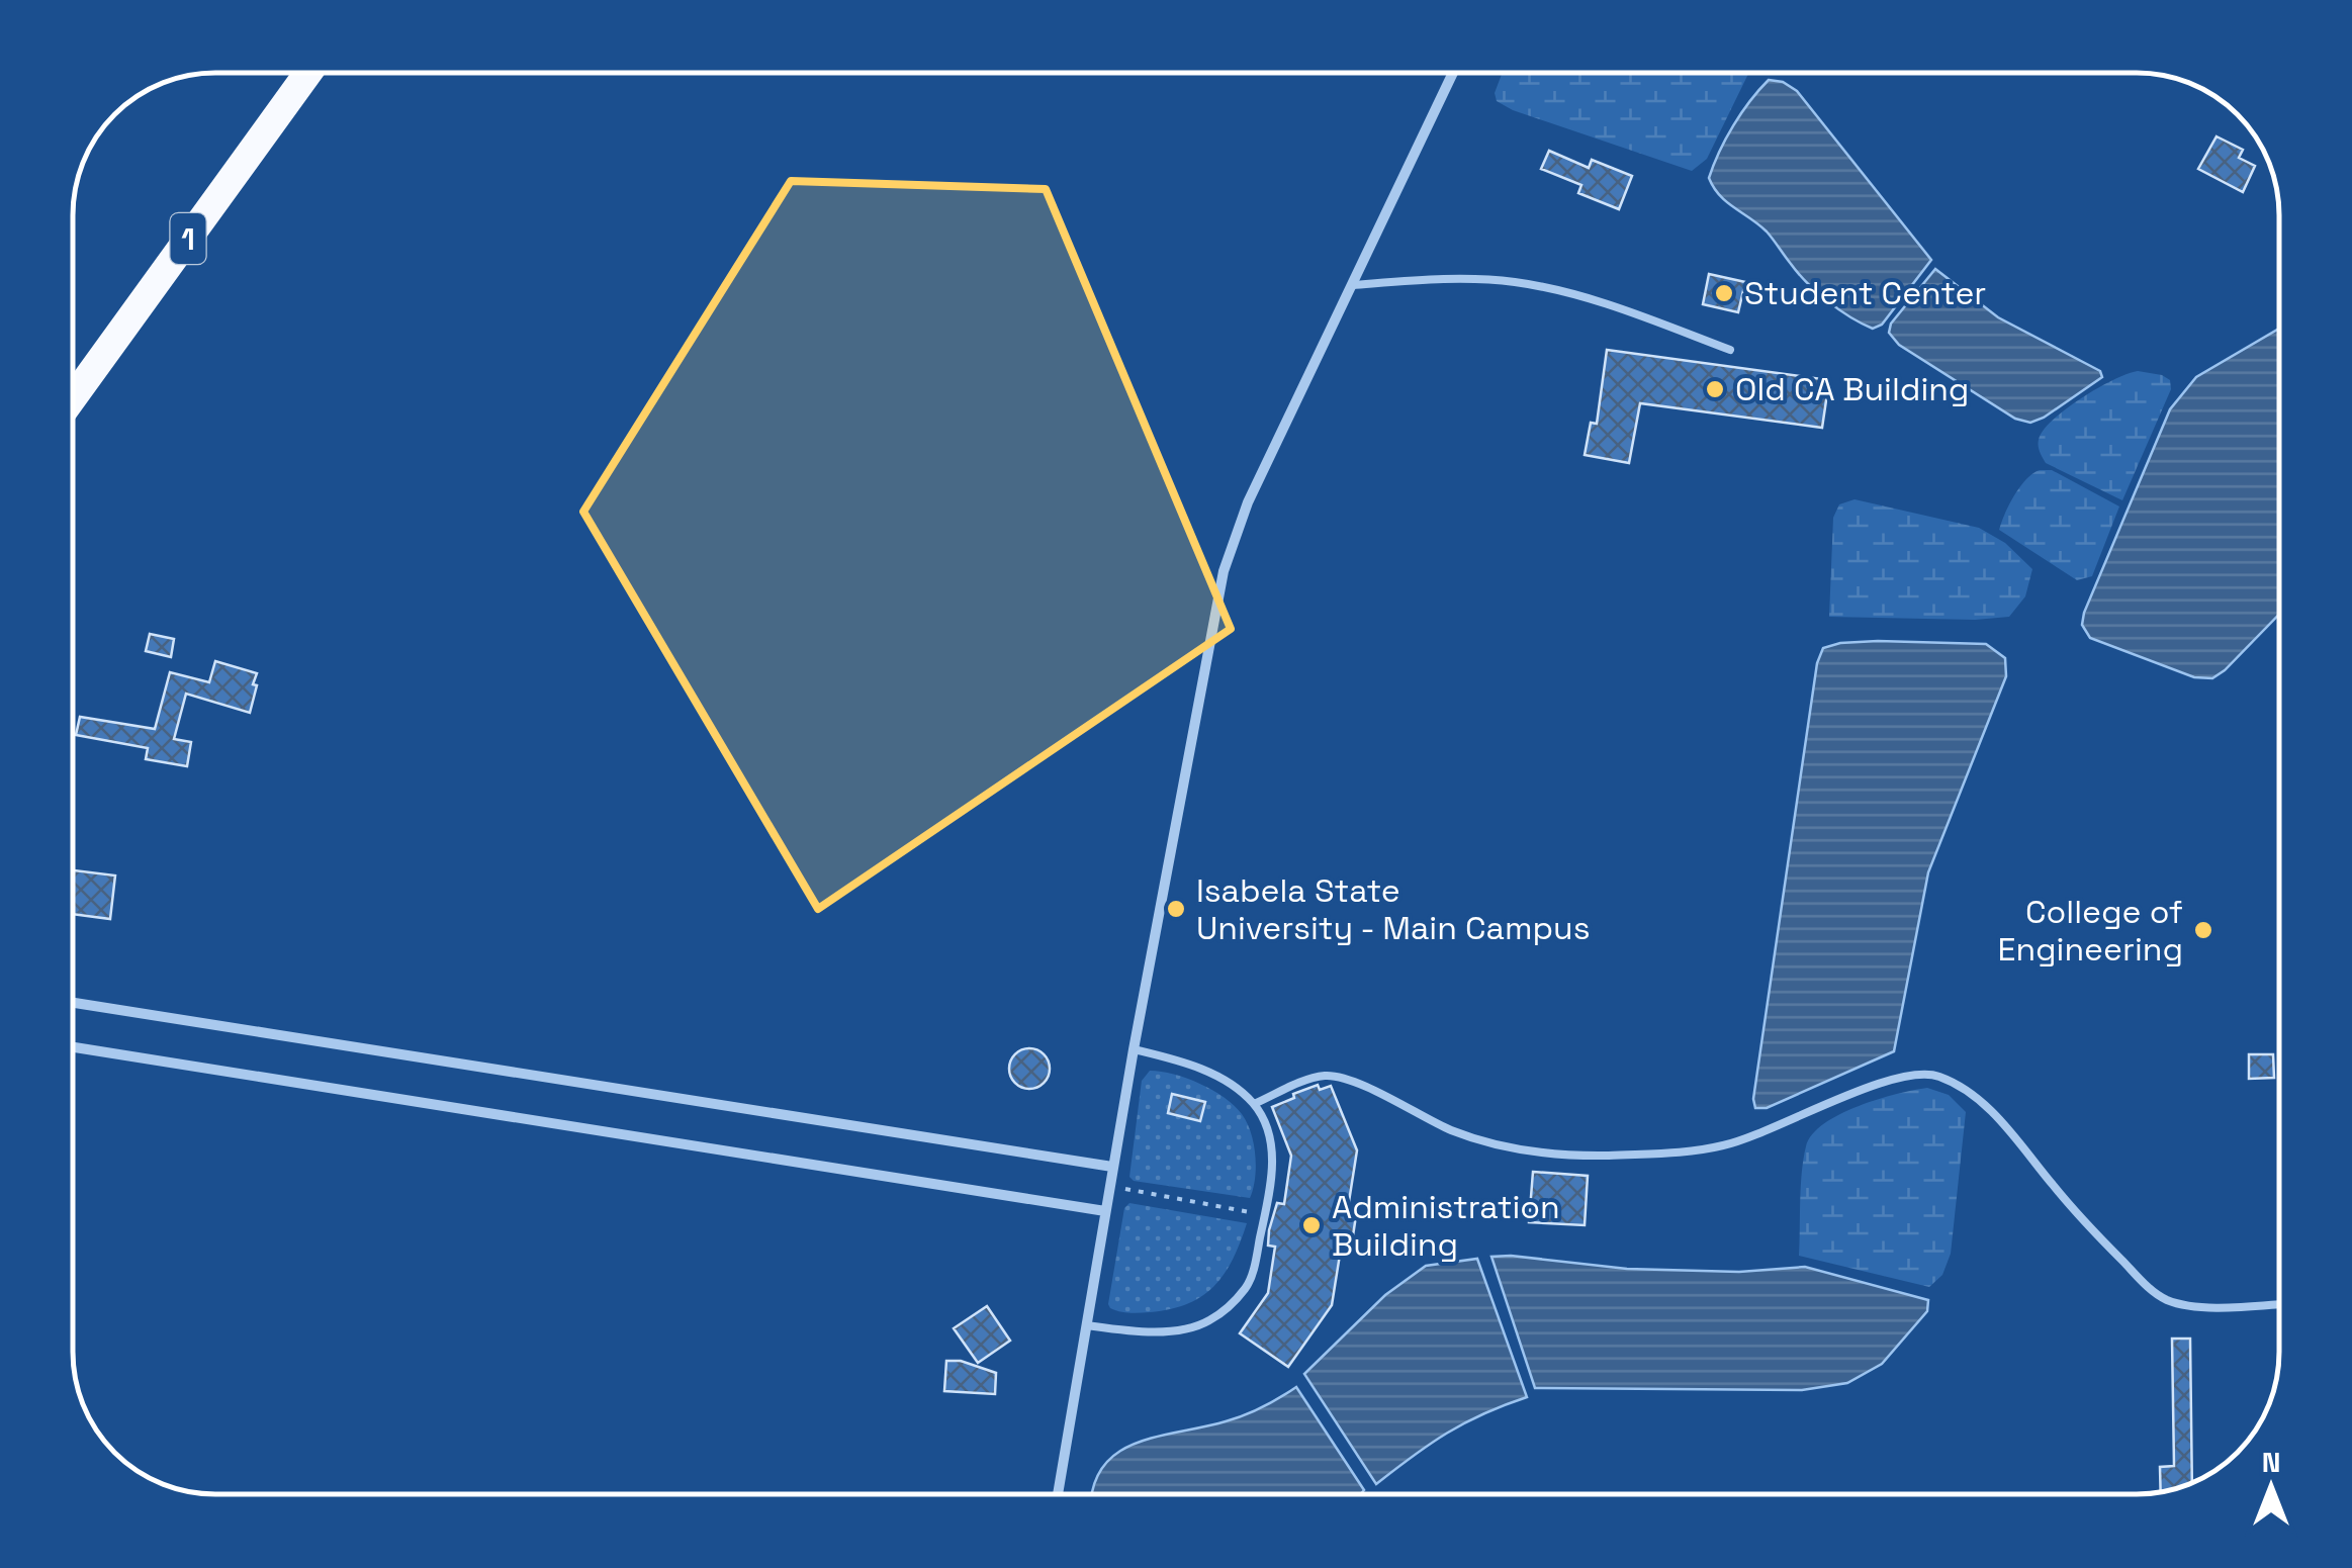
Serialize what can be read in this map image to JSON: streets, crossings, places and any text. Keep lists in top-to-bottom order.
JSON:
{
  "streets": {
    "highway": ["1"]
  },
  "places": [
    "Student Center",
    "Old CA Building",
    "Isabela State University - Main Campus",
    "College of Engineering",
    "Administration Building"
  ],
  "north": "top"
}
